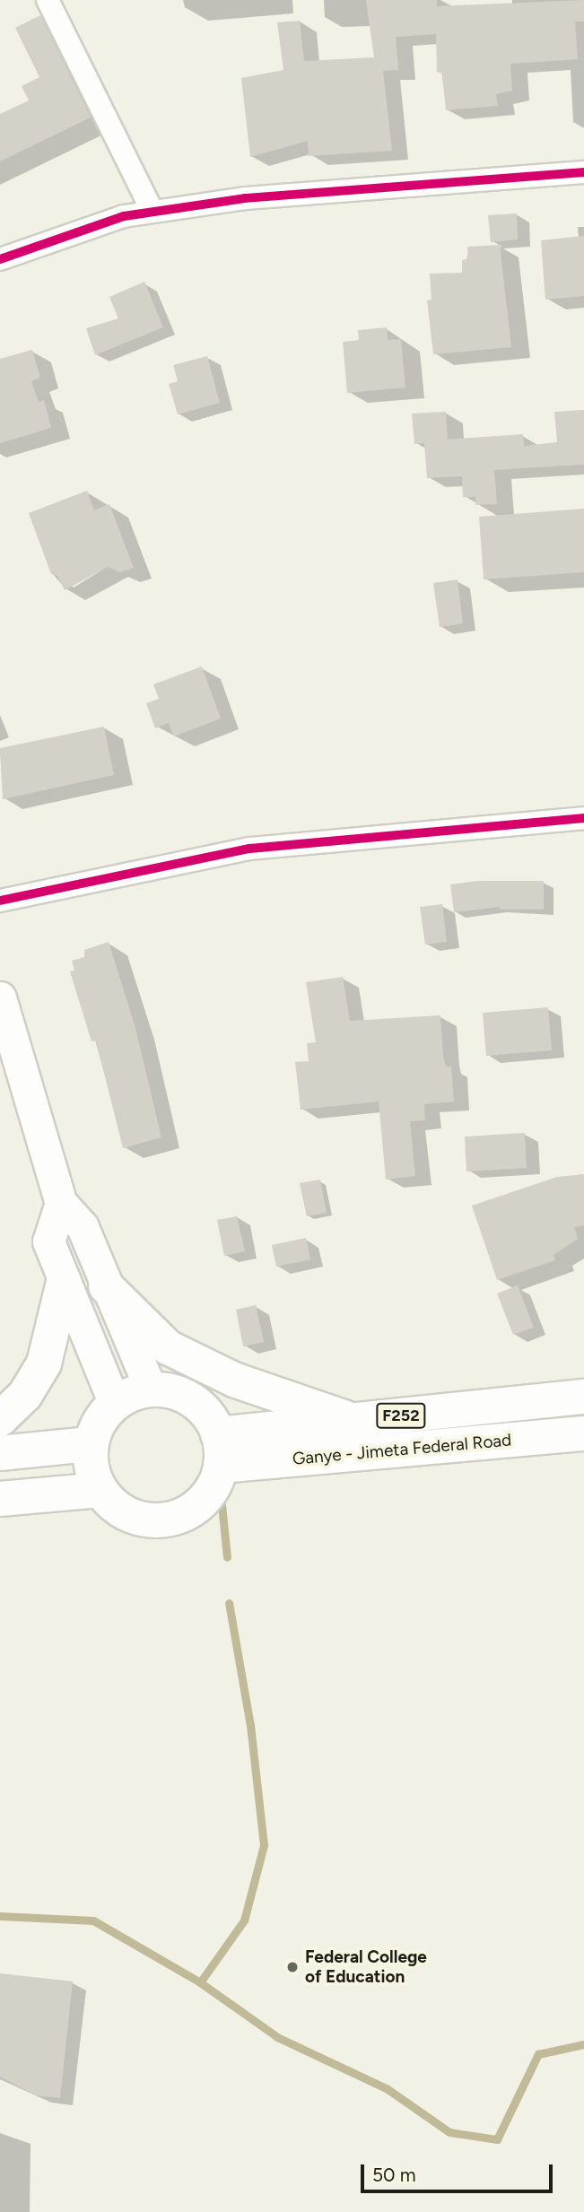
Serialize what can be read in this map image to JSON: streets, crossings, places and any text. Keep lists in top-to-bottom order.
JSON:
{
  "streets": {
    "main road": ["F252", "Ganye - Jimeta Federal Road"]
  },
  "places": ["Federal College of Education"],
  "scale_bar": "50 m"
}
